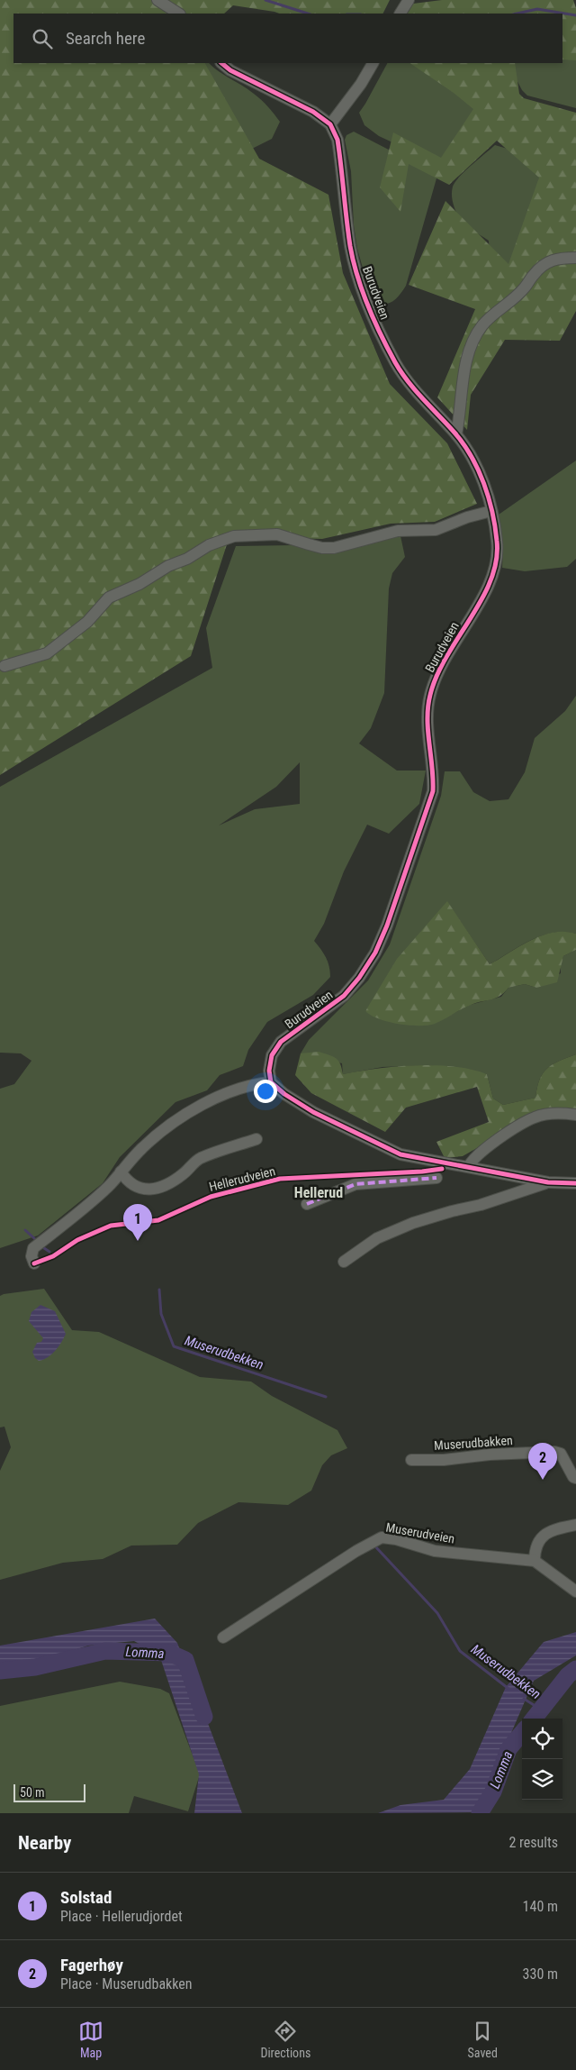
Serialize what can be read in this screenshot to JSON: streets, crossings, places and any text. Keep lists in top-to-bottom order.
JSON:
{
  "streets": {
    "street": ["Burudveien", "Muserudbakken", "Muserudveien"],
    "cycle path": ["Hellerudveien"]
  },
  "districts": ["Hellerud"],
  "water": ["Muserudbekken", "Lomma"],
  "scale_bar": "50 m",
  "page": {
    "search": "Search here",
    "pins": ["1", "2"],
    "scale": "50 m",
    "heading": ["Nearby", "2 results"],
    "list": [
      {
        "mark": "1",
        "name": "Solstad",
        "note": "Place · Hellerudjordet",
        "value": "140 m"
      },
      {
        "mark": "2",
        "name": "Fagerhøy",
        "note": "Place · Muserudbakken",
        "value": "330 m"
      }
    ],
    "nav": ["Map", "Directions", "Saved"]
  }
}
